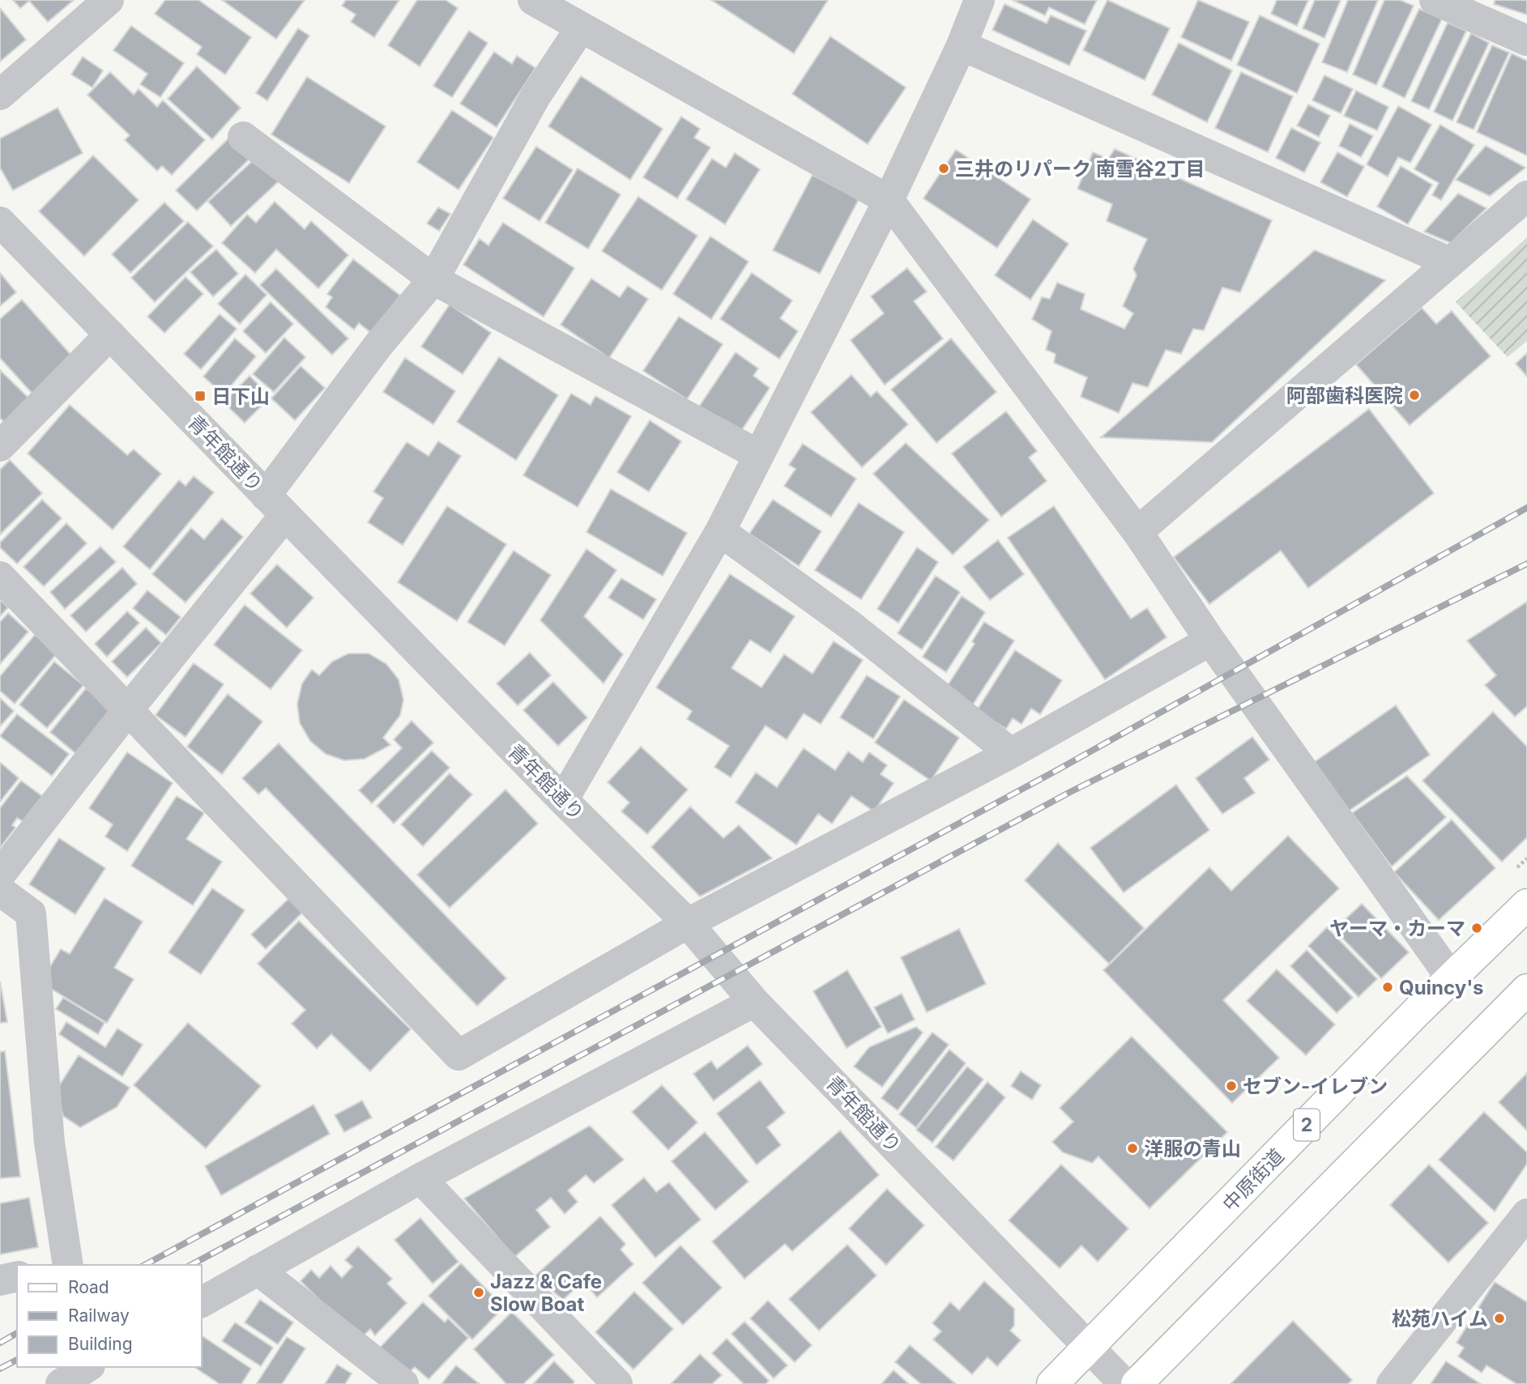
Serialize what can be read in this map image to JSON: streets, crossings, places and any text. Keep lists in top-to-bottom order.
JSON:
{
  "streets": {
    "main road": ["2", "中原街道"],
    "street": ["青年館通り"]
  },
  "crossings": [
    ["青年館通り", "中原街道"]
  ],
  "places": {
    "other": [
      "三井のリパーク 南雪谷2丁目",
      "阿部歯科医院",
      "ヤーマ・カーマ",
      "Quincy's",
      "セブン-イレブン",
      "洋服の青山",
      "Jazz & Cafe Slow Boat",
      "松苑ハイム"
    ],
    "transit": ["日下山"]
  },
  "legend": ["Road", "Railway", "Building"]
}
